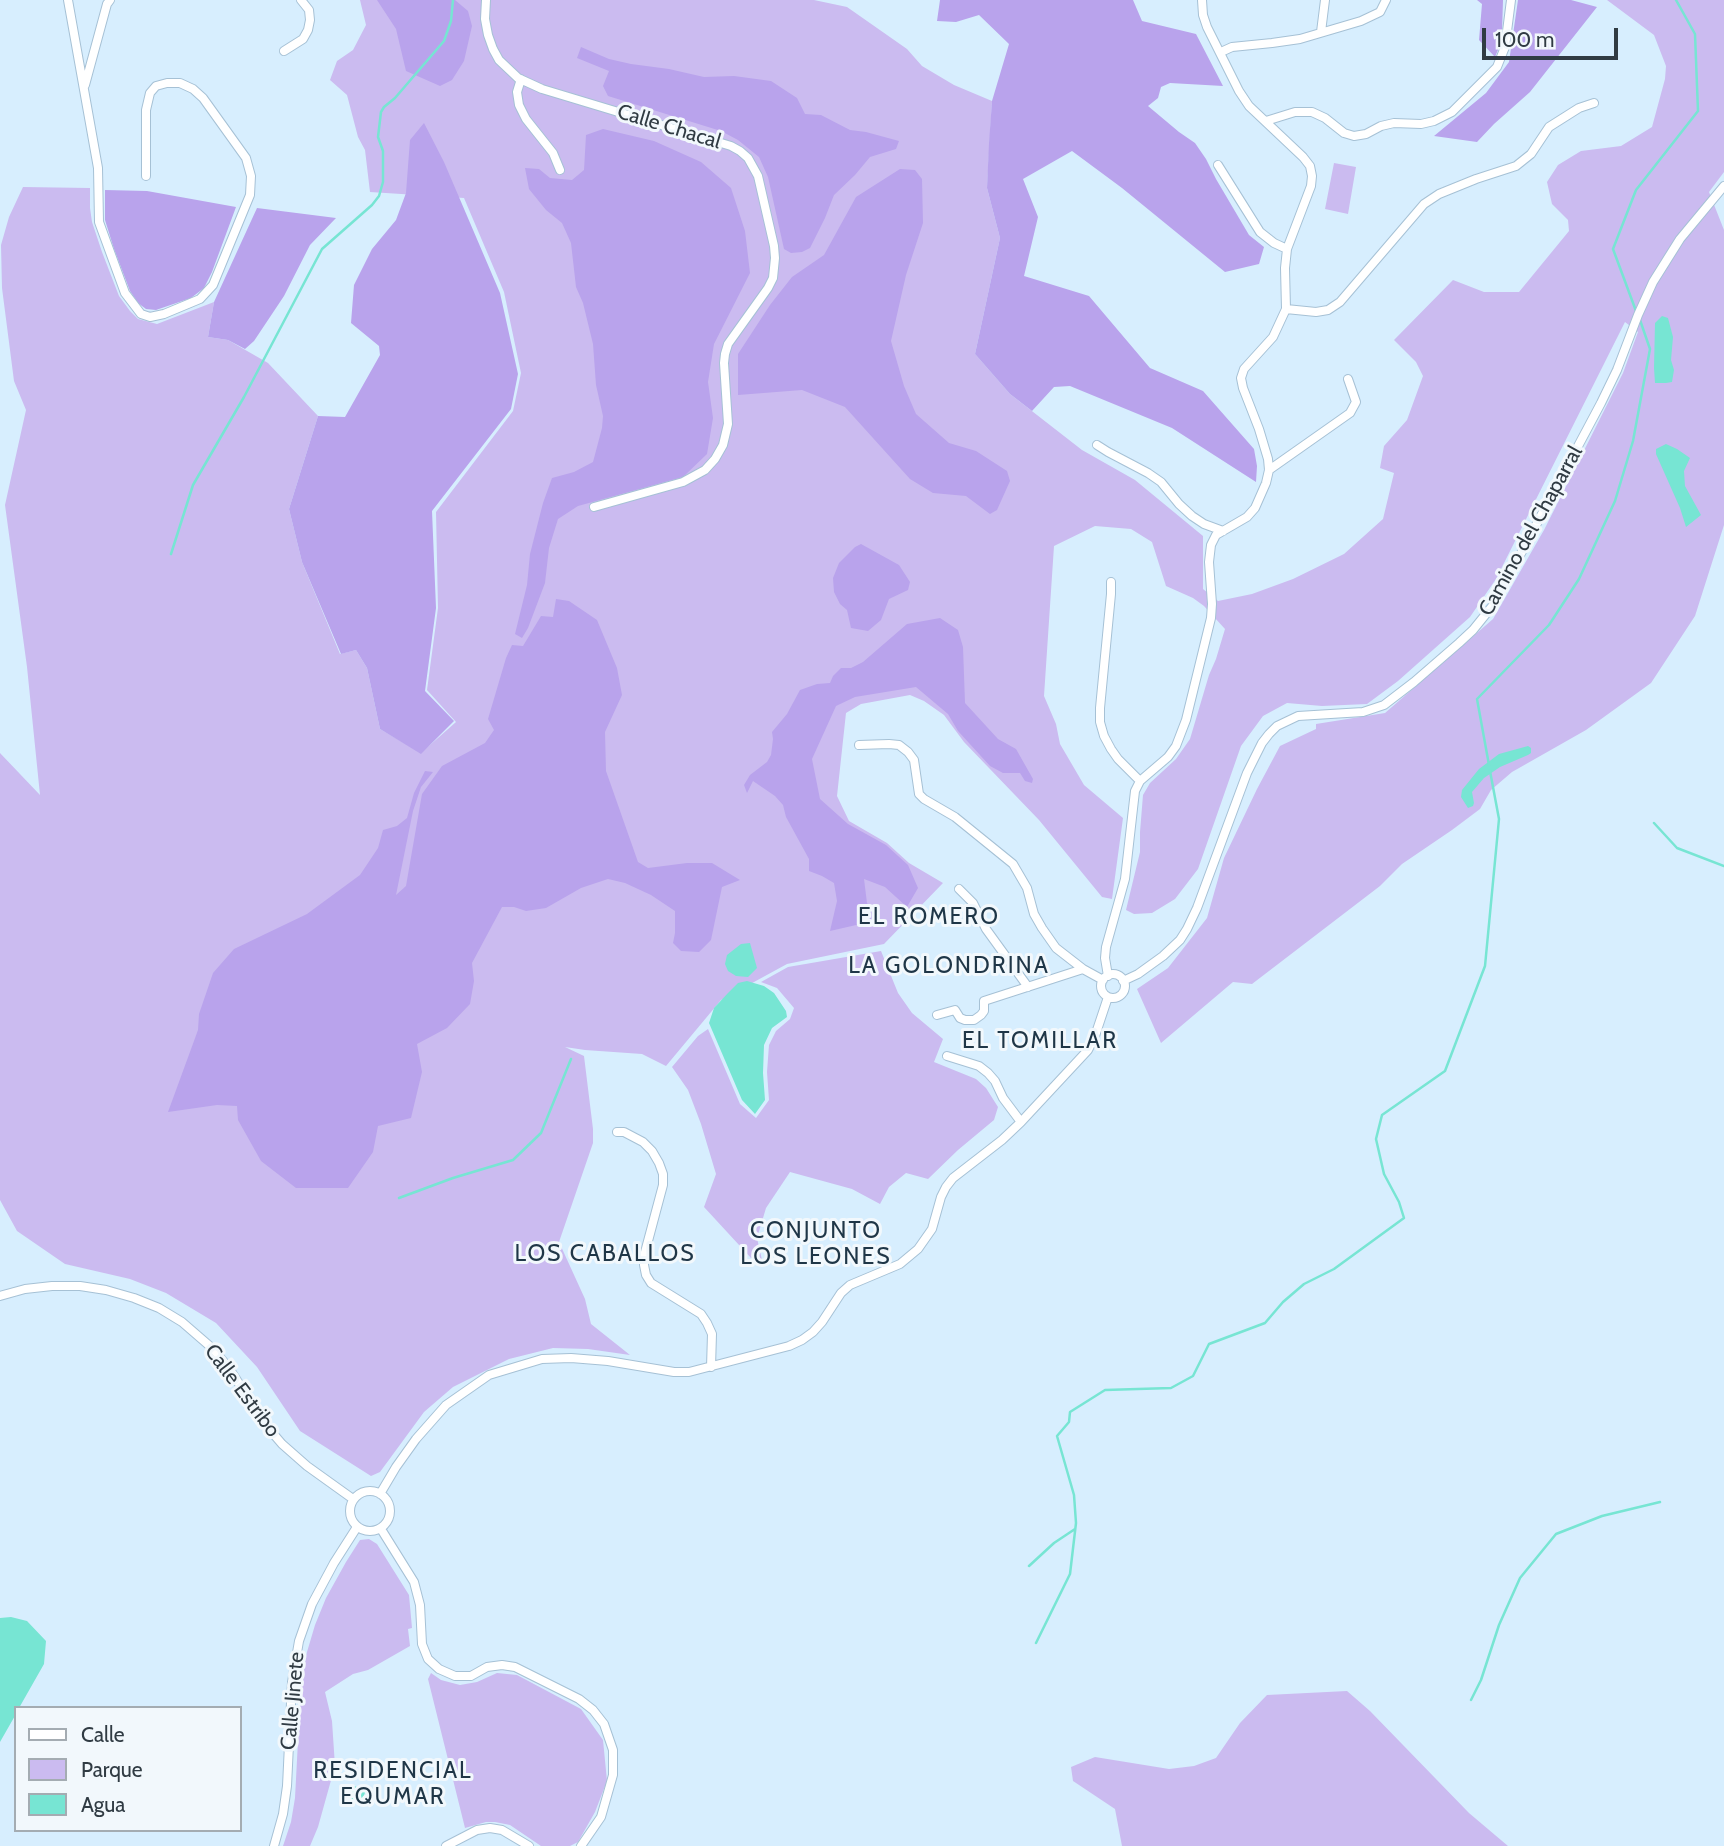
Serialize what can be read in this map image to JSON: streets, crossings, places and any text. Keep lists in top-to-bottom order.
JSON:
{
  "streets": {
    "street": [
      "Calle Chacal",
      "Camino del Chaparral",
      "Calle Estribo",
      "Calle Jinete"
    ]
  },
  "crossings": [
    ["Calle Estribo", "Calle Jinete"]
  ],
  "districts": [
    "EL ROMERO",
    "LA GOLONDRINA",
    "EL TOMILLAR",
    "CONJUNTO LOS LEONES",
    "LOS CABALLOS",
    "RESIDENCIAL EQUMAR"
  ],
  "legend": ["Calle", "Parque", "Agua"],
  "scale_bar": "100 m"
}
